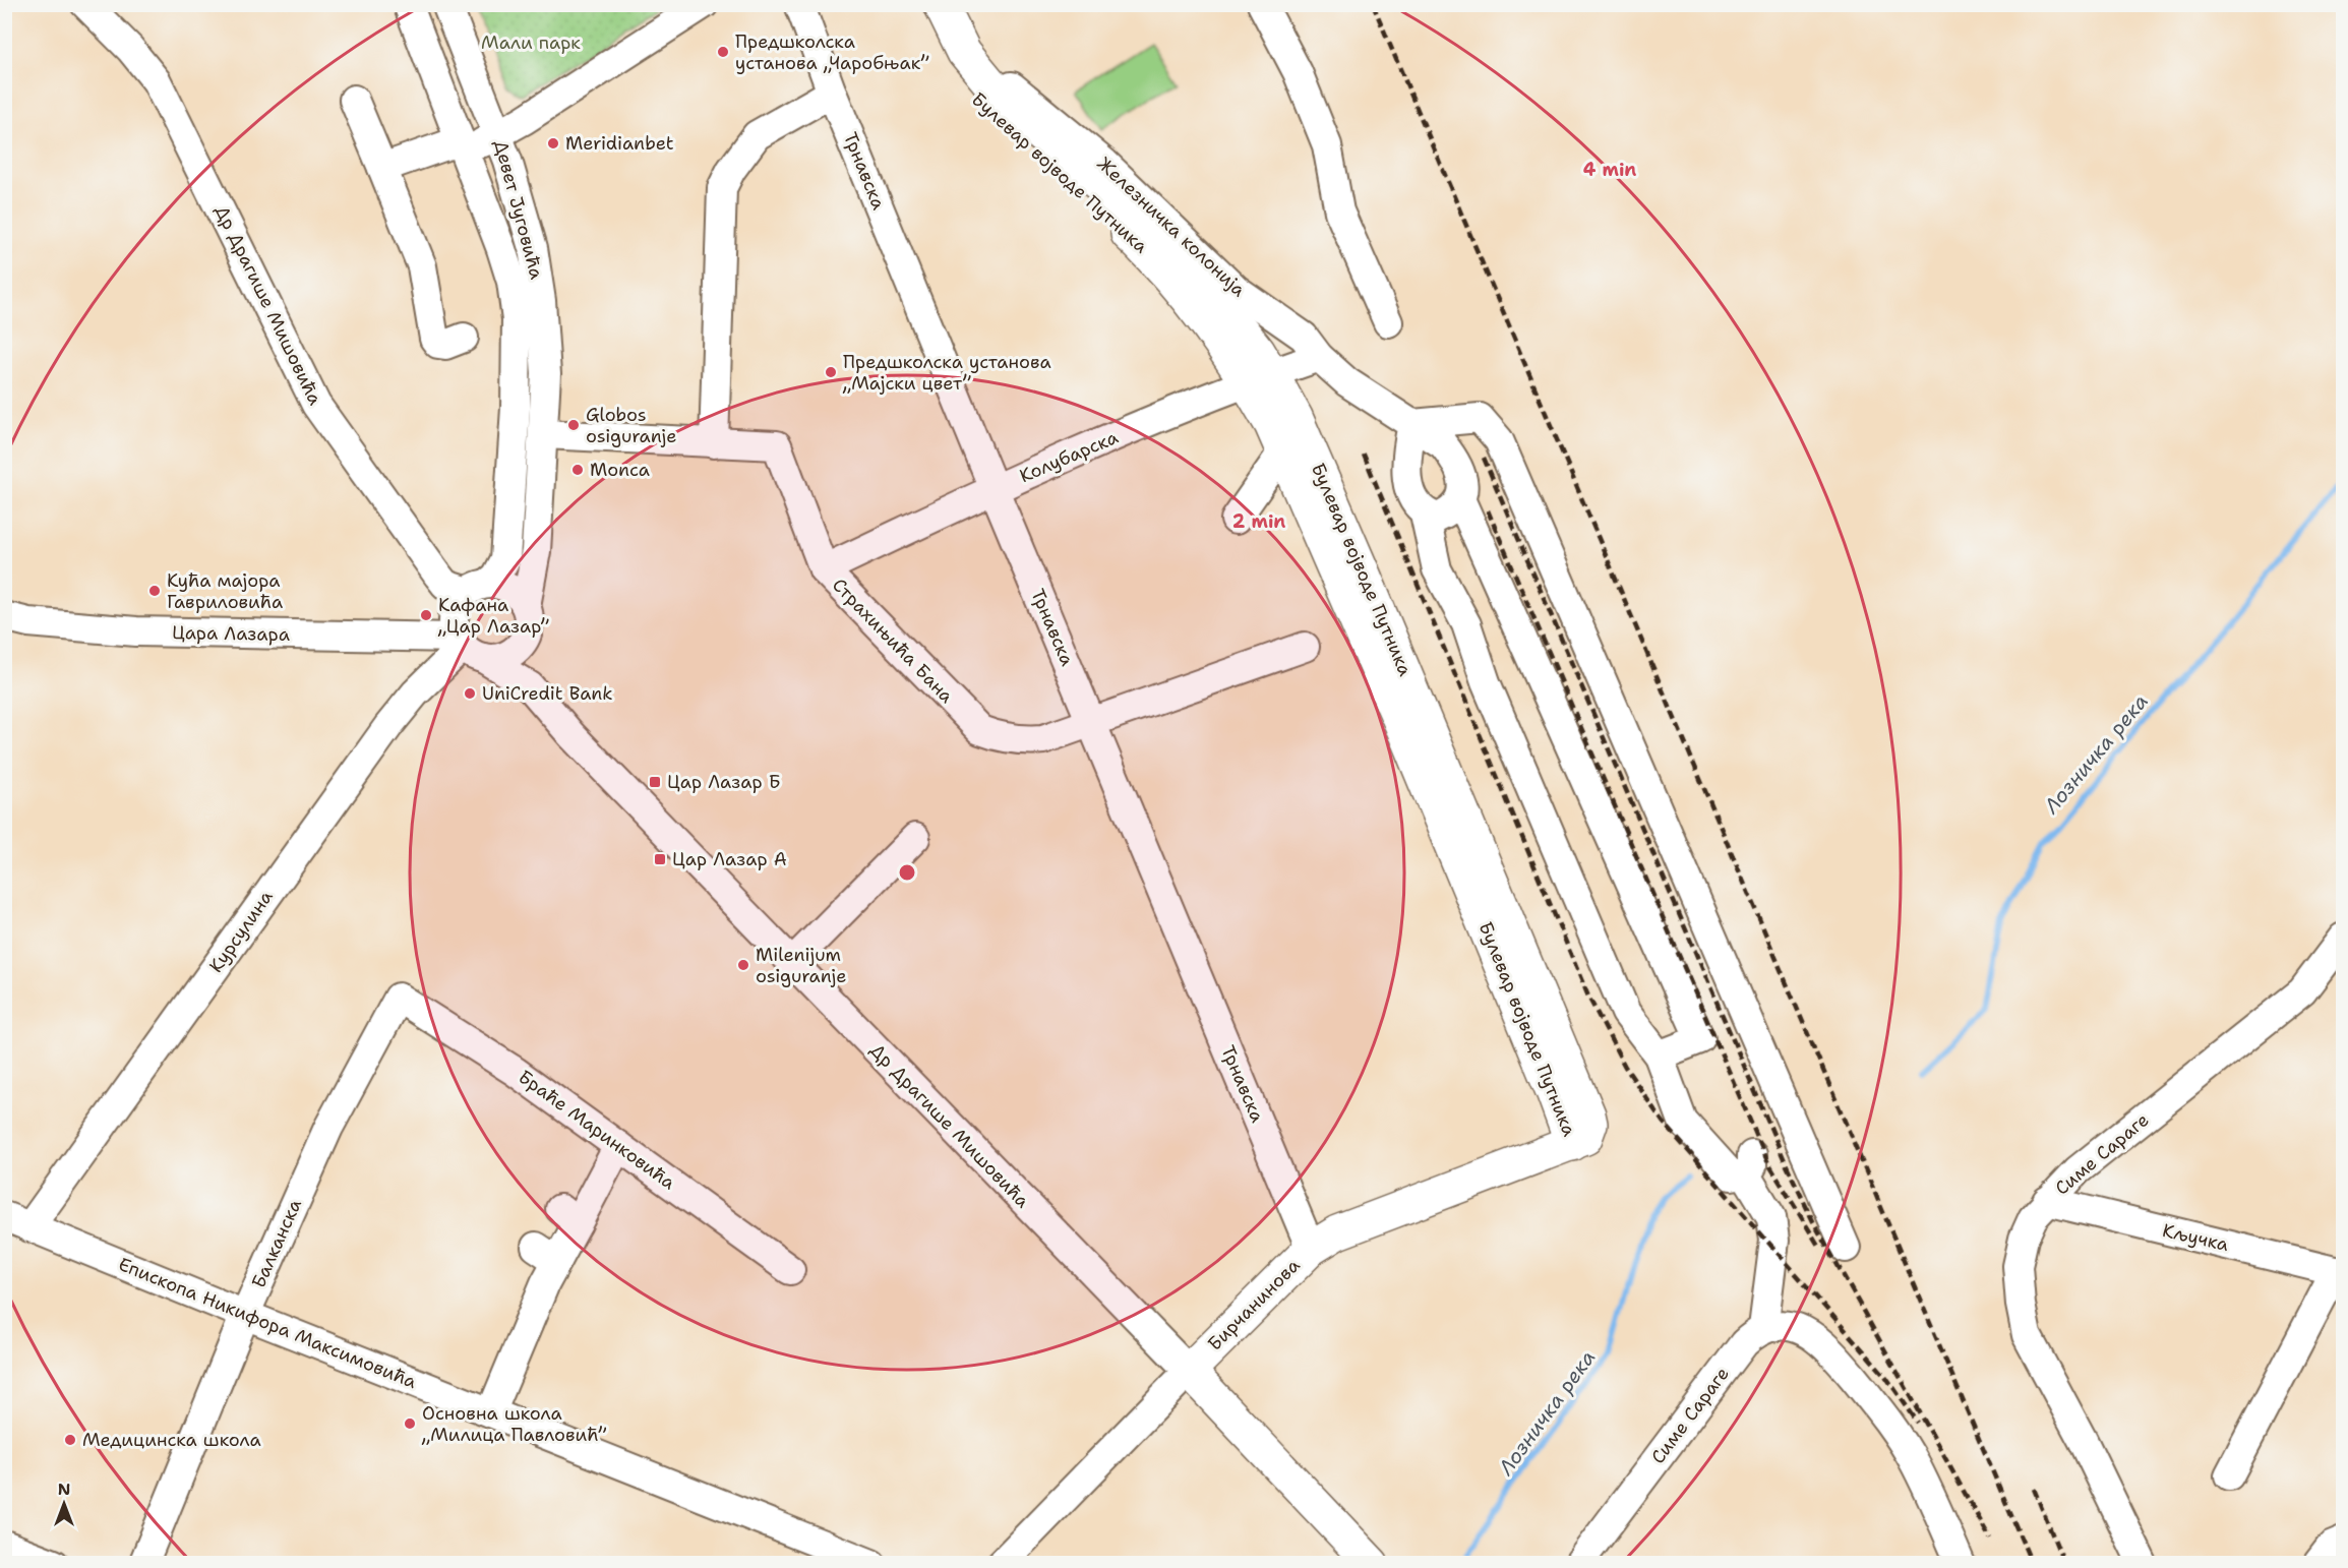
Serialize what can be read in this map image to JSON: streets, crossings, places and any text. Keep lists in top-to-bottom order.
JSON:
{
  "streets": {
    "main road": ["Булевар војводе Путника", "Др Драгише Мишовића", "Бирчанинова"],
    "street": [
      "Трнавска",
      "Девет Југовића",
      "Железничка колонија",
      "Колубарска",
      "Цара Лазара",
      "Страхињића Бана",
      "Курсулина",
      "Браће Маринковића",
      "Симе Сараге",
      "Кључка",
      "Балканска",
      "Епископа Никифора Максимовића"
    ]
  },
  "crossings": [
    ["Трнавска", "Колубарска"],
    ["Трнавска", "Страхињића Бана"],
    ["Трнавска", "Бирчанинова"],
    ["Булевар војводе Путника", "Колубарска"],
    ["Булевар војводе Путника", "Бирчанинова"],
    ["Девет Југовића", "Др Драгише Мишовића"],
    ["Девет Југовића", "Цара Лазара"],
    ["Девет Југовића", "Страхињића Бана"],
    ["Девет Југовића", "Курсулина"],
    ["Железничка колонија", "Колубарска"],
    ["Др Драгише Мишовића", "Цара Лазара"],
    ["Др Драгише Мишовића", "Курсулина"],
    ["Др Драгише Мишовића", "Бирчанинова"],
    ["Колубарска", "Страхињића Бана"],
    ["Цара Лазара", "Курсулина"],
    ["Курсулина", "Епископа Никифора Максимовића"],
    ["Браће Маринковића", "Балканска"],
    ["Симе Сараге", "Кључка"],
    ["Балканска", "Епископа Никифора Максимовића"]
  ],
  "water": ["Лозничка река"],
  "parks": ["Мали парк"],
  "places": {
    "other": [
      "Предшколска установа „Чаробњак”",
      "Meridianbet",
      "Предшколска установа „Мајски цвет”",
      "Globos osiguranje",
      "Monca",
      "Кућа мајора Гавриловића",
      "Кафана „Цар Лазар”",
      "UniCredit Bank",
      "Milenijum osiguranje",
      "Основна школа „Милица Павловић”",
      "Медицинска школа"
    ],
    "transit": ["Цар Лазар Б", "Цар Лазар А"]
  },
  "north": "top",
  "rings": ["4 min", "2 min"]
}
